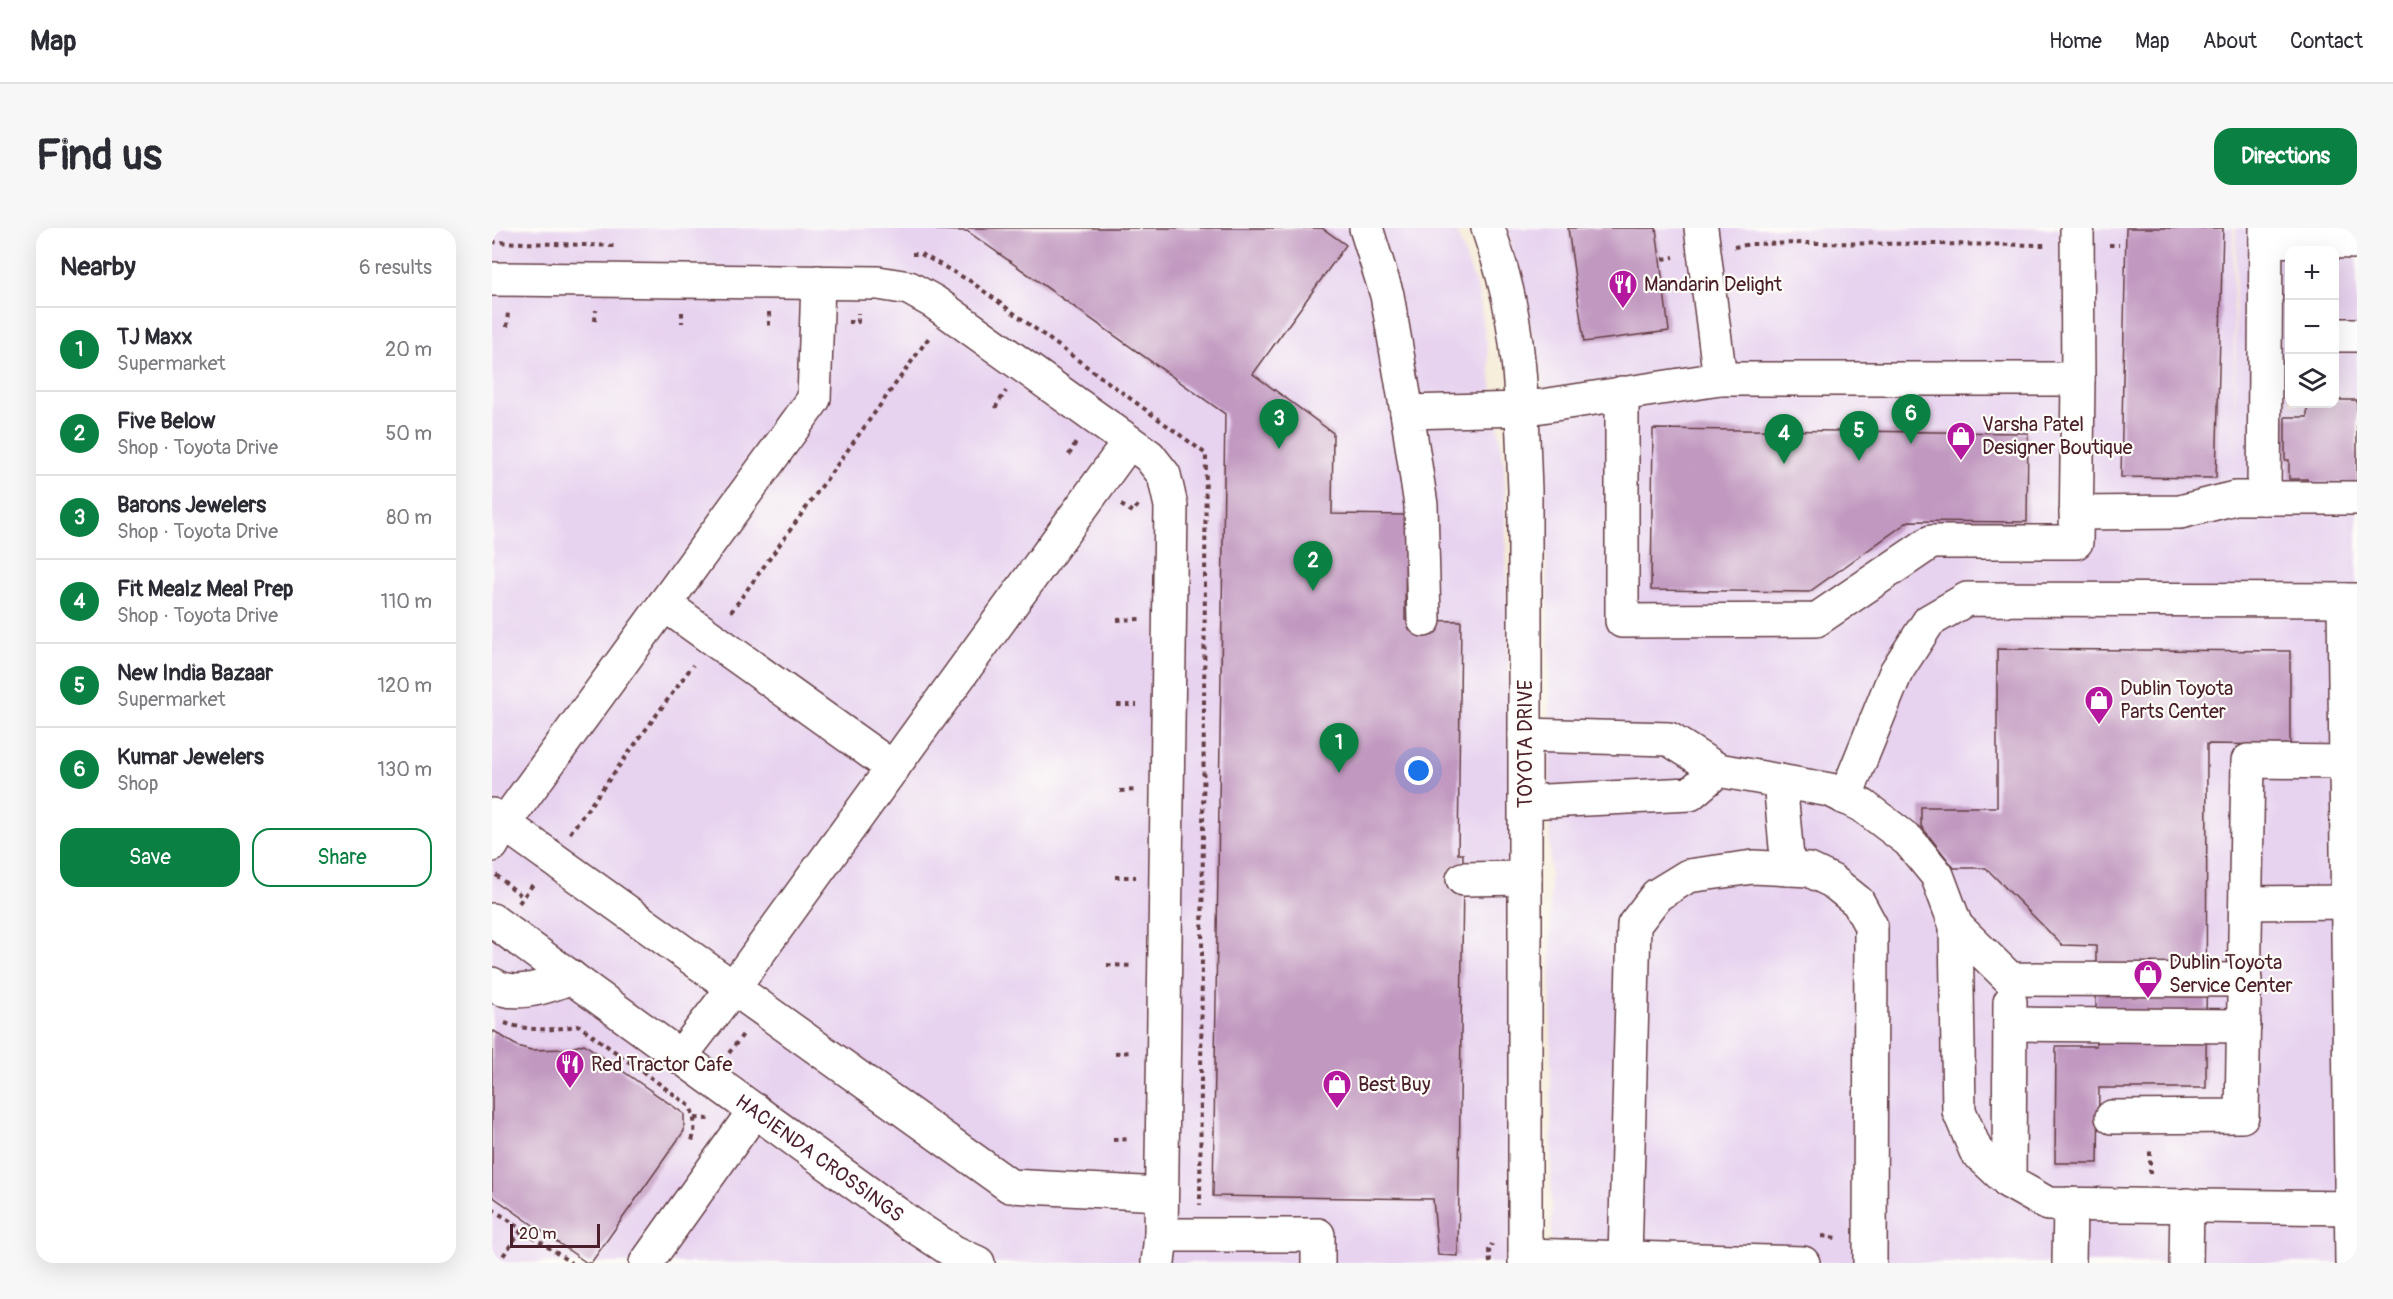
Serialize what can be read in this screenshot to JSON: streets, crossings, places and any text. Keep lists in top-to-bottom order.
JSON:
{
  "streets": {
    "street": ["TOYOTA DRIVE", "HACIENDA CROSSINGS"]
  },
  "places": {
    "restaurant": ["Mandarin Delight", "Red Tractor Cafe"],
    "shop": [
      "Varsha Patel Designer Boutique",
      "Dublin Toyota Parts Center",
      "Dublin Toyota Service Center",
      "Best Buy"
    ]
  },
  "scale_bar": "20 m",
  "page": {
    "header": "Map",
    "nav": [
      "Home",
      "Map",
      "About",
      "Contact"
    ],
    "buttons": [
      "Directions",
      ["Save", "Share"]
    ],
    "title": "Find us",
    "heading": ["Nearby", "6 results"],
    "map_buttons": ["+", "−"],
    "list": [
      {
        "mark": "1",
        "name": "TJ Maxx",
        "note": "Supermarket",
        "value": "20 m"
      },
      {
        "mark": "2",
        "name": "Five Below",
        "note": "Shop · Toyota Drive",
        "value": "50 m"
      },
      {
        "mark": "3",
        "name": "Barons Jewelers",
        "note": "Shop · Toyota Drive",
        "value": "80 m"
      },
      {
        "mark": "4",
        "name": "Fit Mealz Meal Prep",
        "note": "Shop · Toyota Drive",
        "value": "110 m"
      },
      {
        "mark": "5",
        "name": "New India Bazaar",
        "note": "Supermarket",
        "value": "120 m"
      },
      {
        "mark": "6",
        "name": "Kumar Jewelers",
        "note": "Shop",
        "value": "130 m"
      }
    ],
    "pins": [
      "6",
      "3",
      "5",
      "4",
      "2",
      "1"
    ],
    "scale": "20 m"
  }
}
